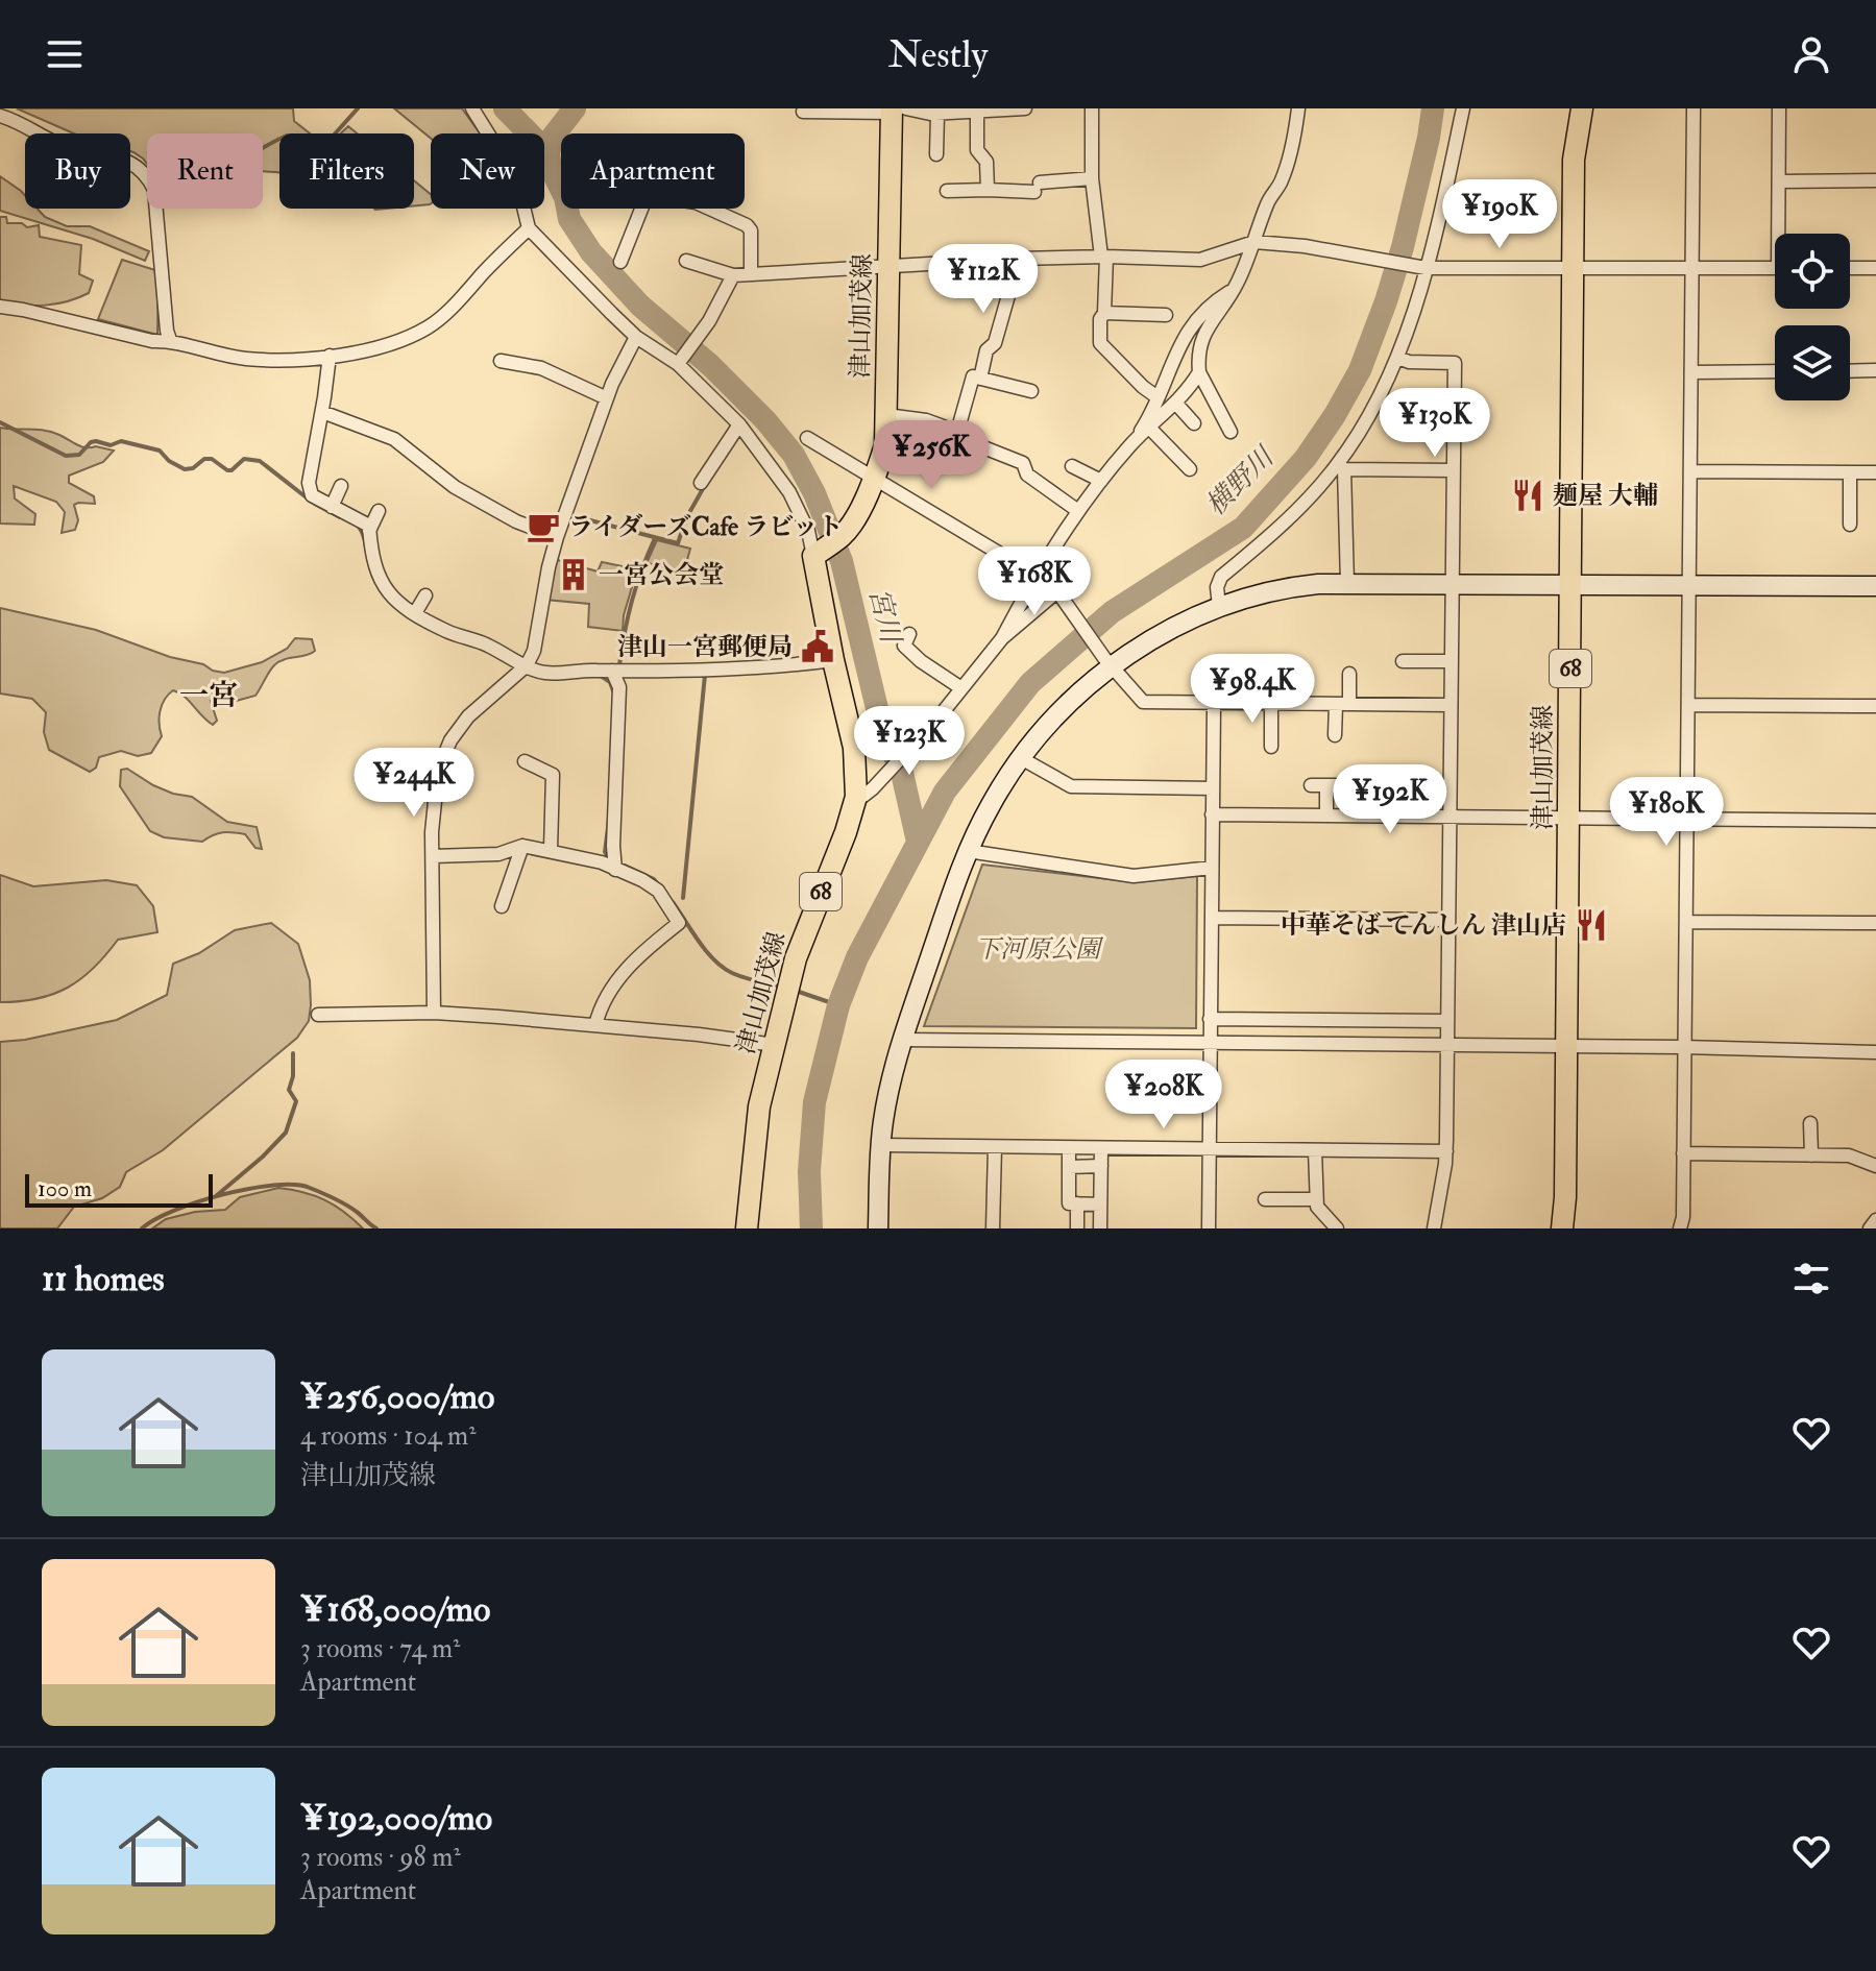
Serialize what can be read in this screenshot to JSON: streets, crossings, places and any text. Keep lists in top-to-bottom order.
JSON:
{
  "streets": {
    "main road": ["津山加茂線", "68"]
  },
  "districts": ["一宮"],
  "water": ["横野川", "宮川"],
  "parks": ["下河原公園"],
  "places": {
    "restaurant": ["麺屋 大輔", "中華そば てんしん 津山店"],
    "cafe": ["ライダーズCafe ラビット"],
    "building": ["一宮公会堂"],
    "public building": ["津山一宮郵便局"]
  },
  "scale_bar": "100 m",
  "page": {
    "header": "Nestly",
    "chip": [
      "Buy",
      "Rent",
      "Filters",
      "New",
      "Apartment"
    ],
    "price": [
      "¥190K",
      "¥112K",
      "¥130K",
      "¥256K",
      "¥168K",
      "¥98.4K",
      "¥123K",
      "¥244K",
      "¥192K",
      "¥180K",
      "¥208K"
    ],
    "scale": "100 m",
    "heading": "11 homes",
    "list": [
      {
        "name": "¥256,000/mo",
        "note": "4 rooms · 104 m² · 津山加茂線"
      },
      {
        "name": "¥168,000/mo",
        "note": "3 rooms · 74 m² · Apartment"
      },
      {
        "name": "¥192,000/mo",
        "note": "3 rooms · 98 m² · Apartment"
      }
    ]
  }
}
